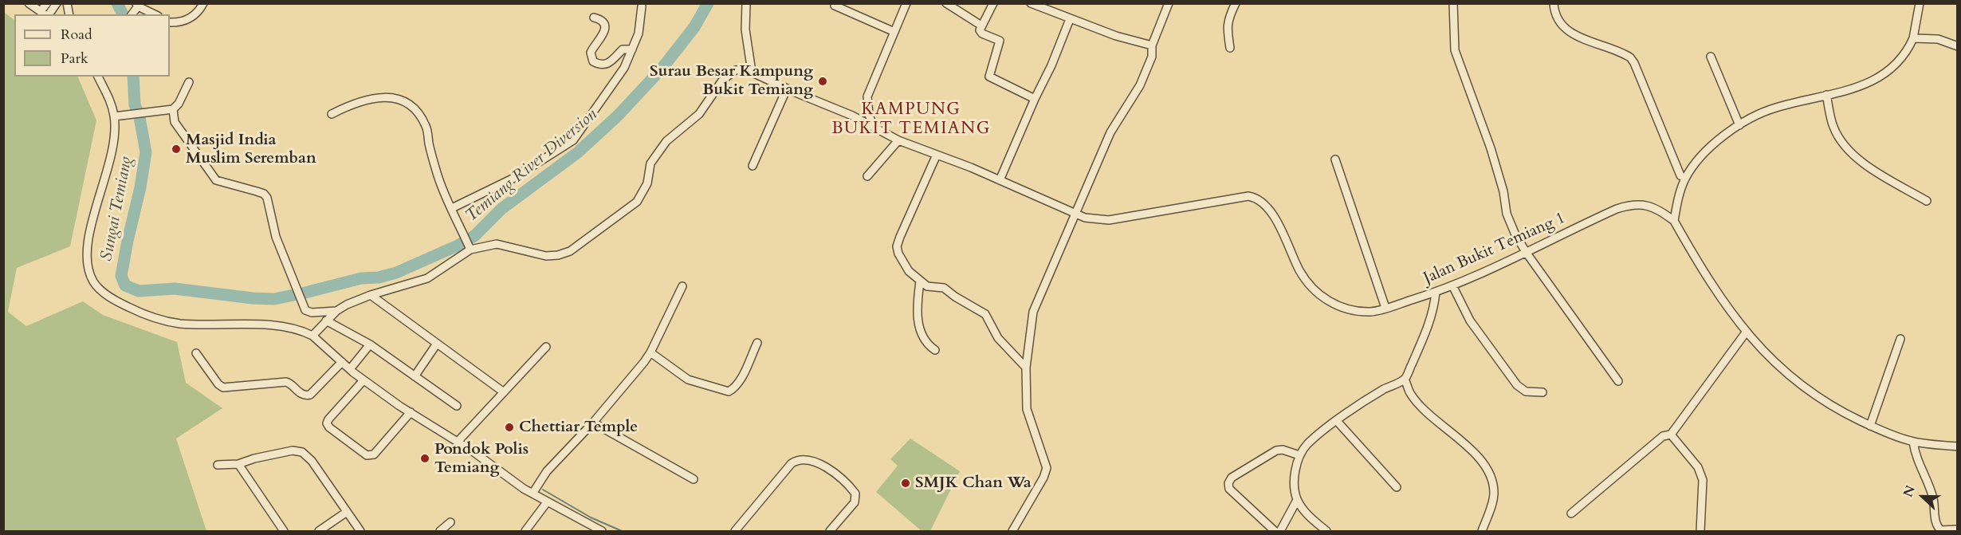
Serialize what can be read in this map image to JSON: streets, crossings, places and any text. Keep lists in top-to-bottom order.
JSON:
{
  "streets": {
    "street": ["Jalan Bukit Temiang 1"]
  },
  "districts": ["KAMPUNG BUKIT TEMIANG"],
  "water": ["Temiang River Diversion", "Sungai Temiang"],
  "places": [
    "Surau Besar Kampung Bukit Temiang",
    "Masjid India Muslim Seremban",
    "Chettiar Temple",
    "Pondok Polis Temiang",
    "SMJK Chan Wa"
  ],
  "legend": ["Road", "Park"],
  "north": "left"
}
